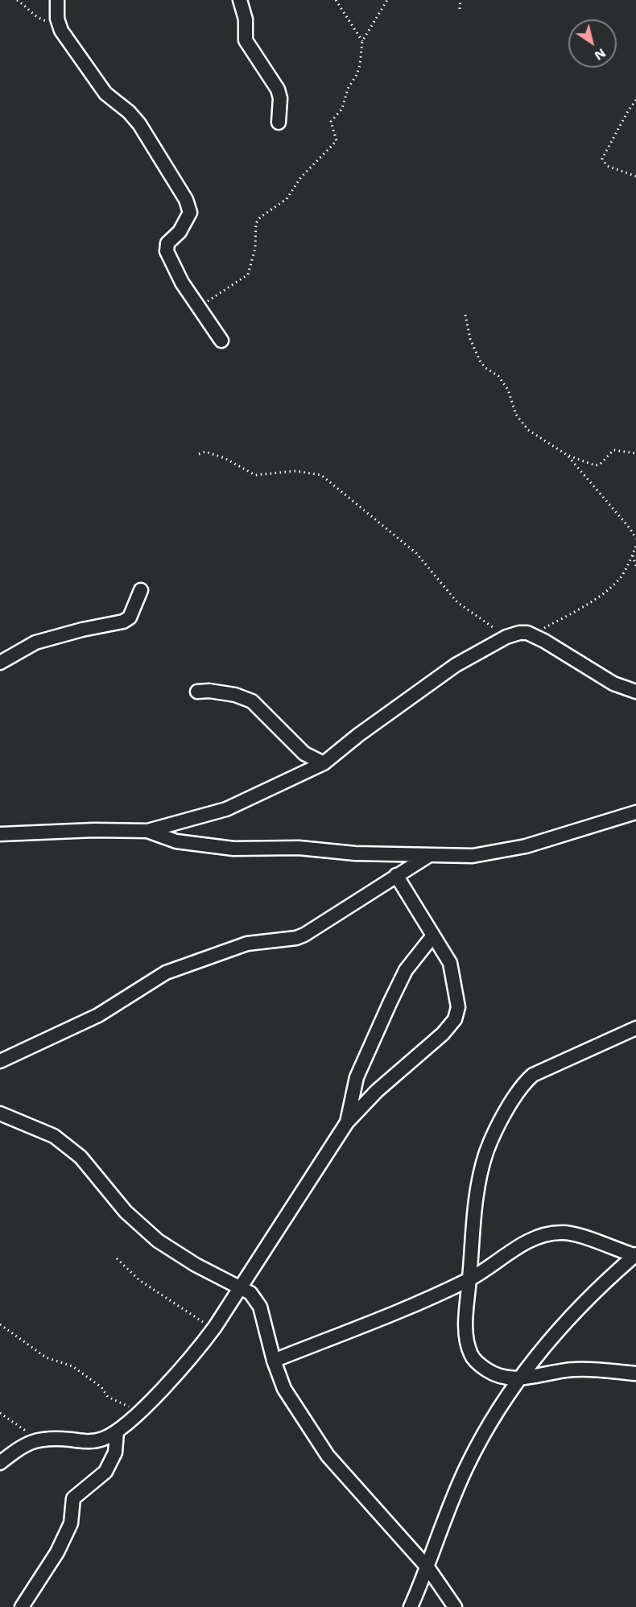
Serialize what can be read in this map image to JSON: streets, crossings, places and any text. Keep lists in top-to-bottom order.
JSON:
{
  "north": "bottom right"
}
